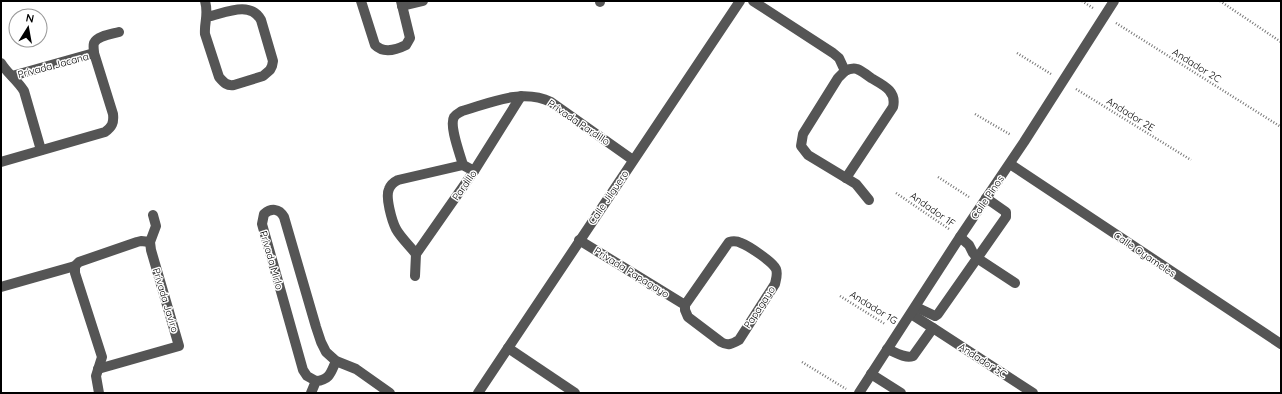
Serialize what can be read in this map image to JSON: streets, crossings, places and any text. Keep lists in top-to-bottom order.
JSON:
{
  "streets": {
    "street": [
      "Privada Jacana",
      "Privada Pardillo",
      "Pardillo",
      "Calle Jilguero",
      "Calle Pinos",
      "Calle Oyameles",
      "Privada Mirlo",
      "Privada Papagayo",
      "Privada Javiro",
      "Papagayo",
      "Andador 3C"
    ],
    "path": [
      "Andador 2C",
      "Andador 2E",
      "Andador 1F",
      "Andador 1G"
    ]
  },
  "crossings": [
    ["Andador 2C", "Calle Pinos"],
    ["Andador 2E", "Calle Pinos"],
    ["Privada Pardillo", "Pardillo"],
    ["Privada Pardillo", "Calle Jilguero"],
    ["Calle Jilguero", "Privada Papagayo"],
    ["Calle Pinos", "Andador 1F"],
    ["Calle Pinos", "Calle Oyameles"],
    ["Calle Pinos", "Andador 1G"],
    ["Calle Pinos", "Andador 3C"],
    ["Privada Papagayo", "Papagayo"]
  ],
  "north": "top"
}
